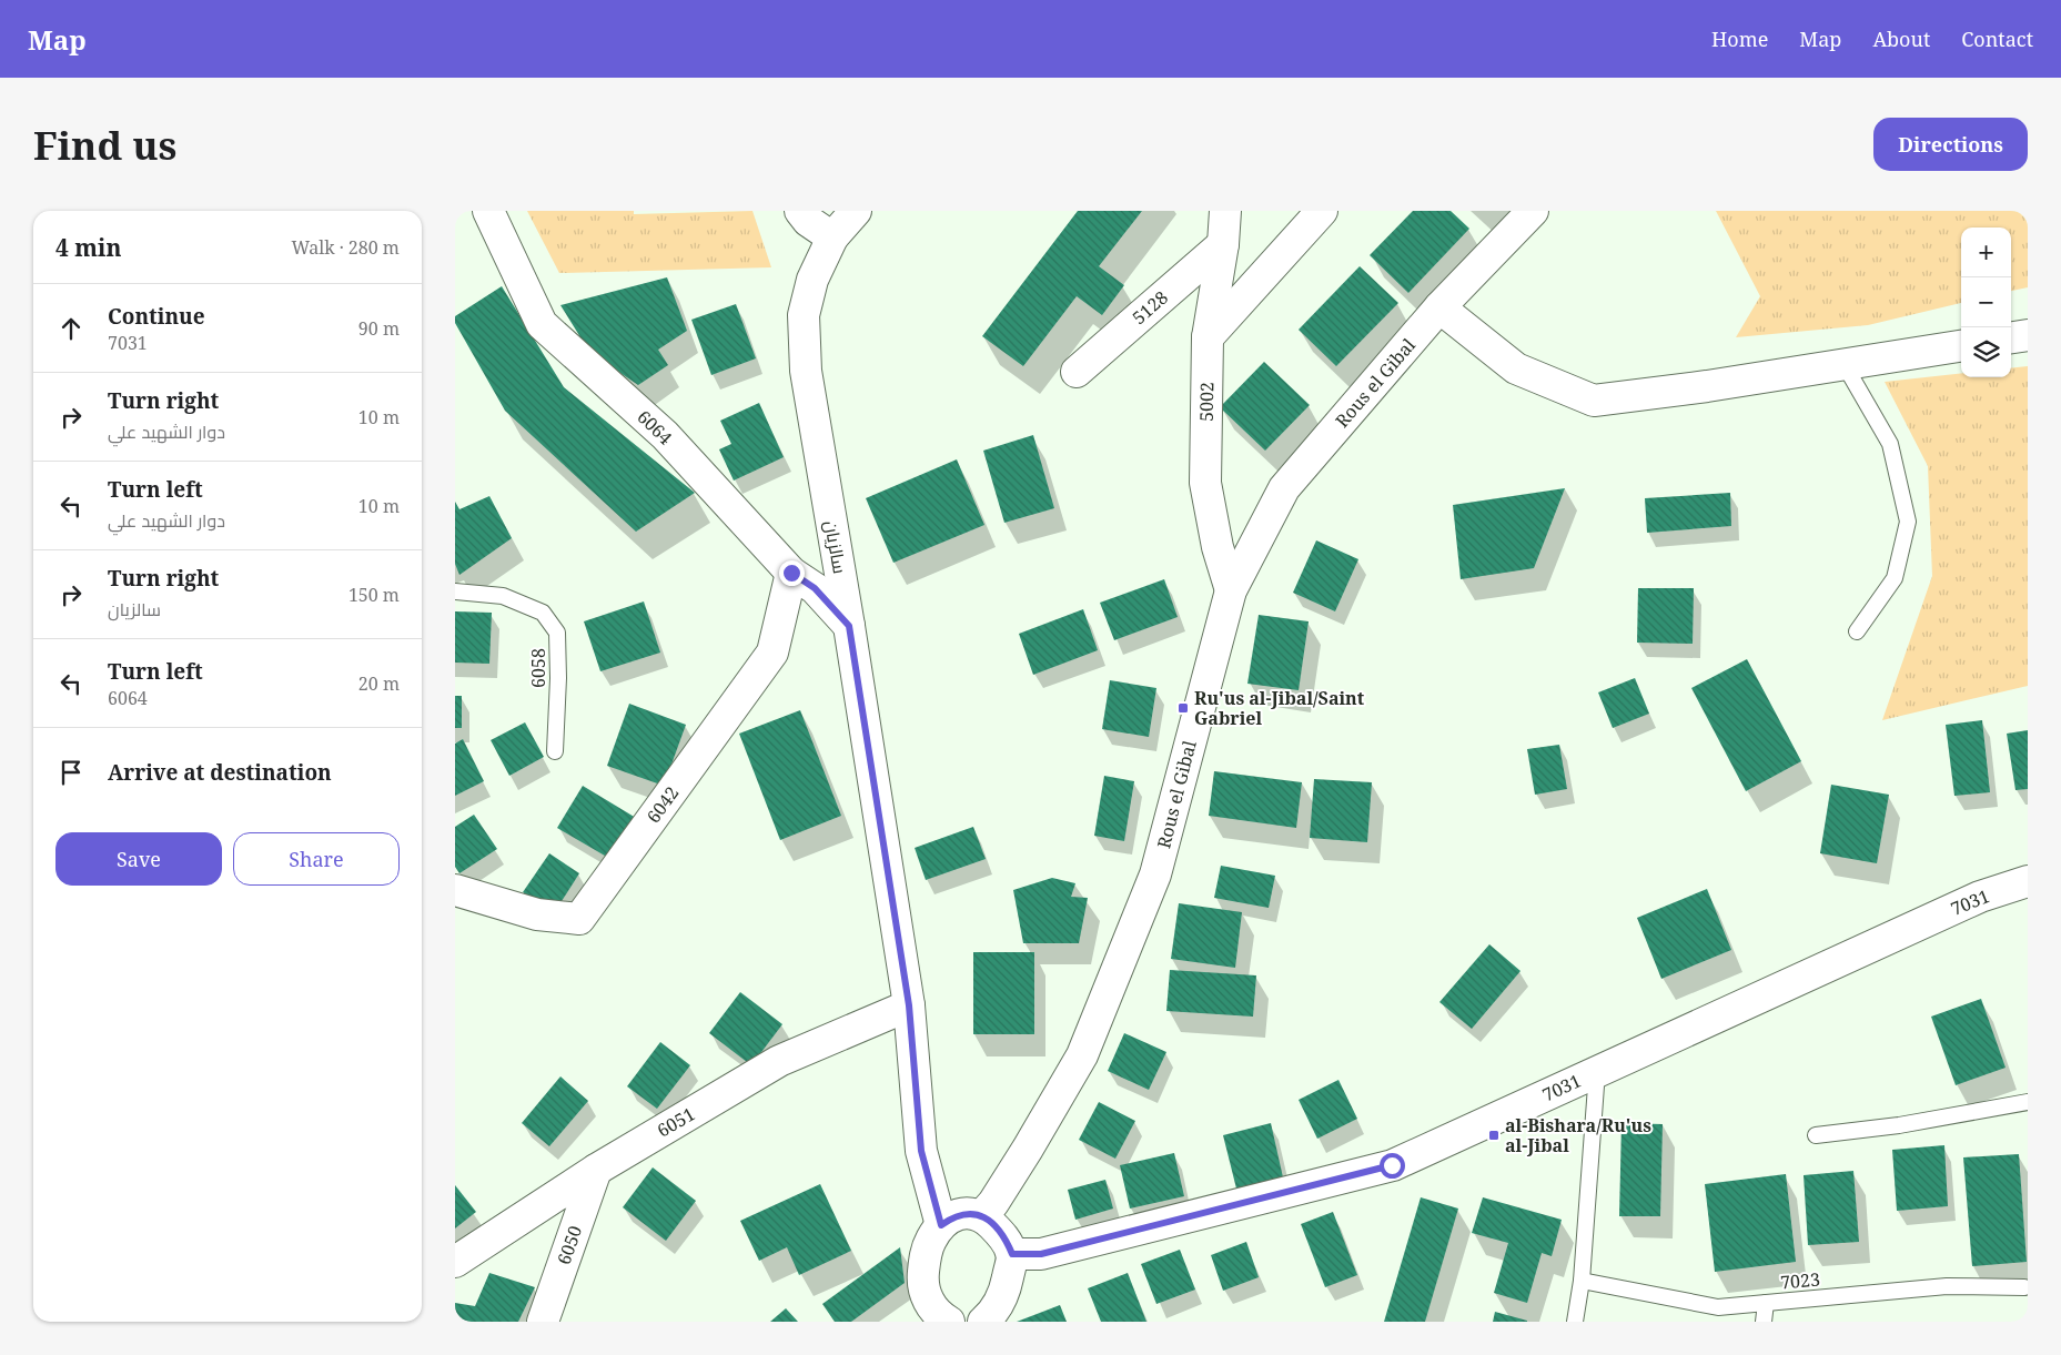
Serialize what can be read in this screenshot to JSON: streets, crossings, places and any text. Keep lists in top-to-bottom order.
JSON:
{
  "streets": {
    "street": [
      "5128",
      "Rous el Gibal",
      "5002",
      "6064",
      "سالزيان",
      "6042",
      "7031",
      "6051",
      "6050"
    ],
    "lane": ["6058", "7023"]
  },
  "crossings": [
    ["5128", "5002"],
    ["Rous el Gibal", "5002"],
    ["6064", "سالزيان"],
    ["6064", "6042"],
    ["سالزيان", "6051"],
    ["6051", "6050"]
  ],
  "places": {
    "transit": ["Ru'us al-Jibal/Saint Gabriel", "al-Bishara/Ru'us al-Jibal"]
  },
  "page": {
    "header": "Map",
    "nav": [
      "Home",
      "Map",
      "About",
      "Contact"
    ],
    "buttons": [
      "Directions",
      ["Save", "Share"]
    ],
    "title": "Find us",
    "heading": ["4 min", "Walk · 280 m"],
    "map_buttons": ["+", "−"],
    "list": [
      ["Continue", "7031", "90 m"],
      ["Turn right", "دوار الشهيد علي", "10 m"],
      ["Turn left", "دوار الشهيد علي", "10 m"],
      ["Turn right", "سالزيان", "150 m"],
      ["Turn left", "6064", "20 m"],
      "Arrive at destination"
    ]
  }
}
